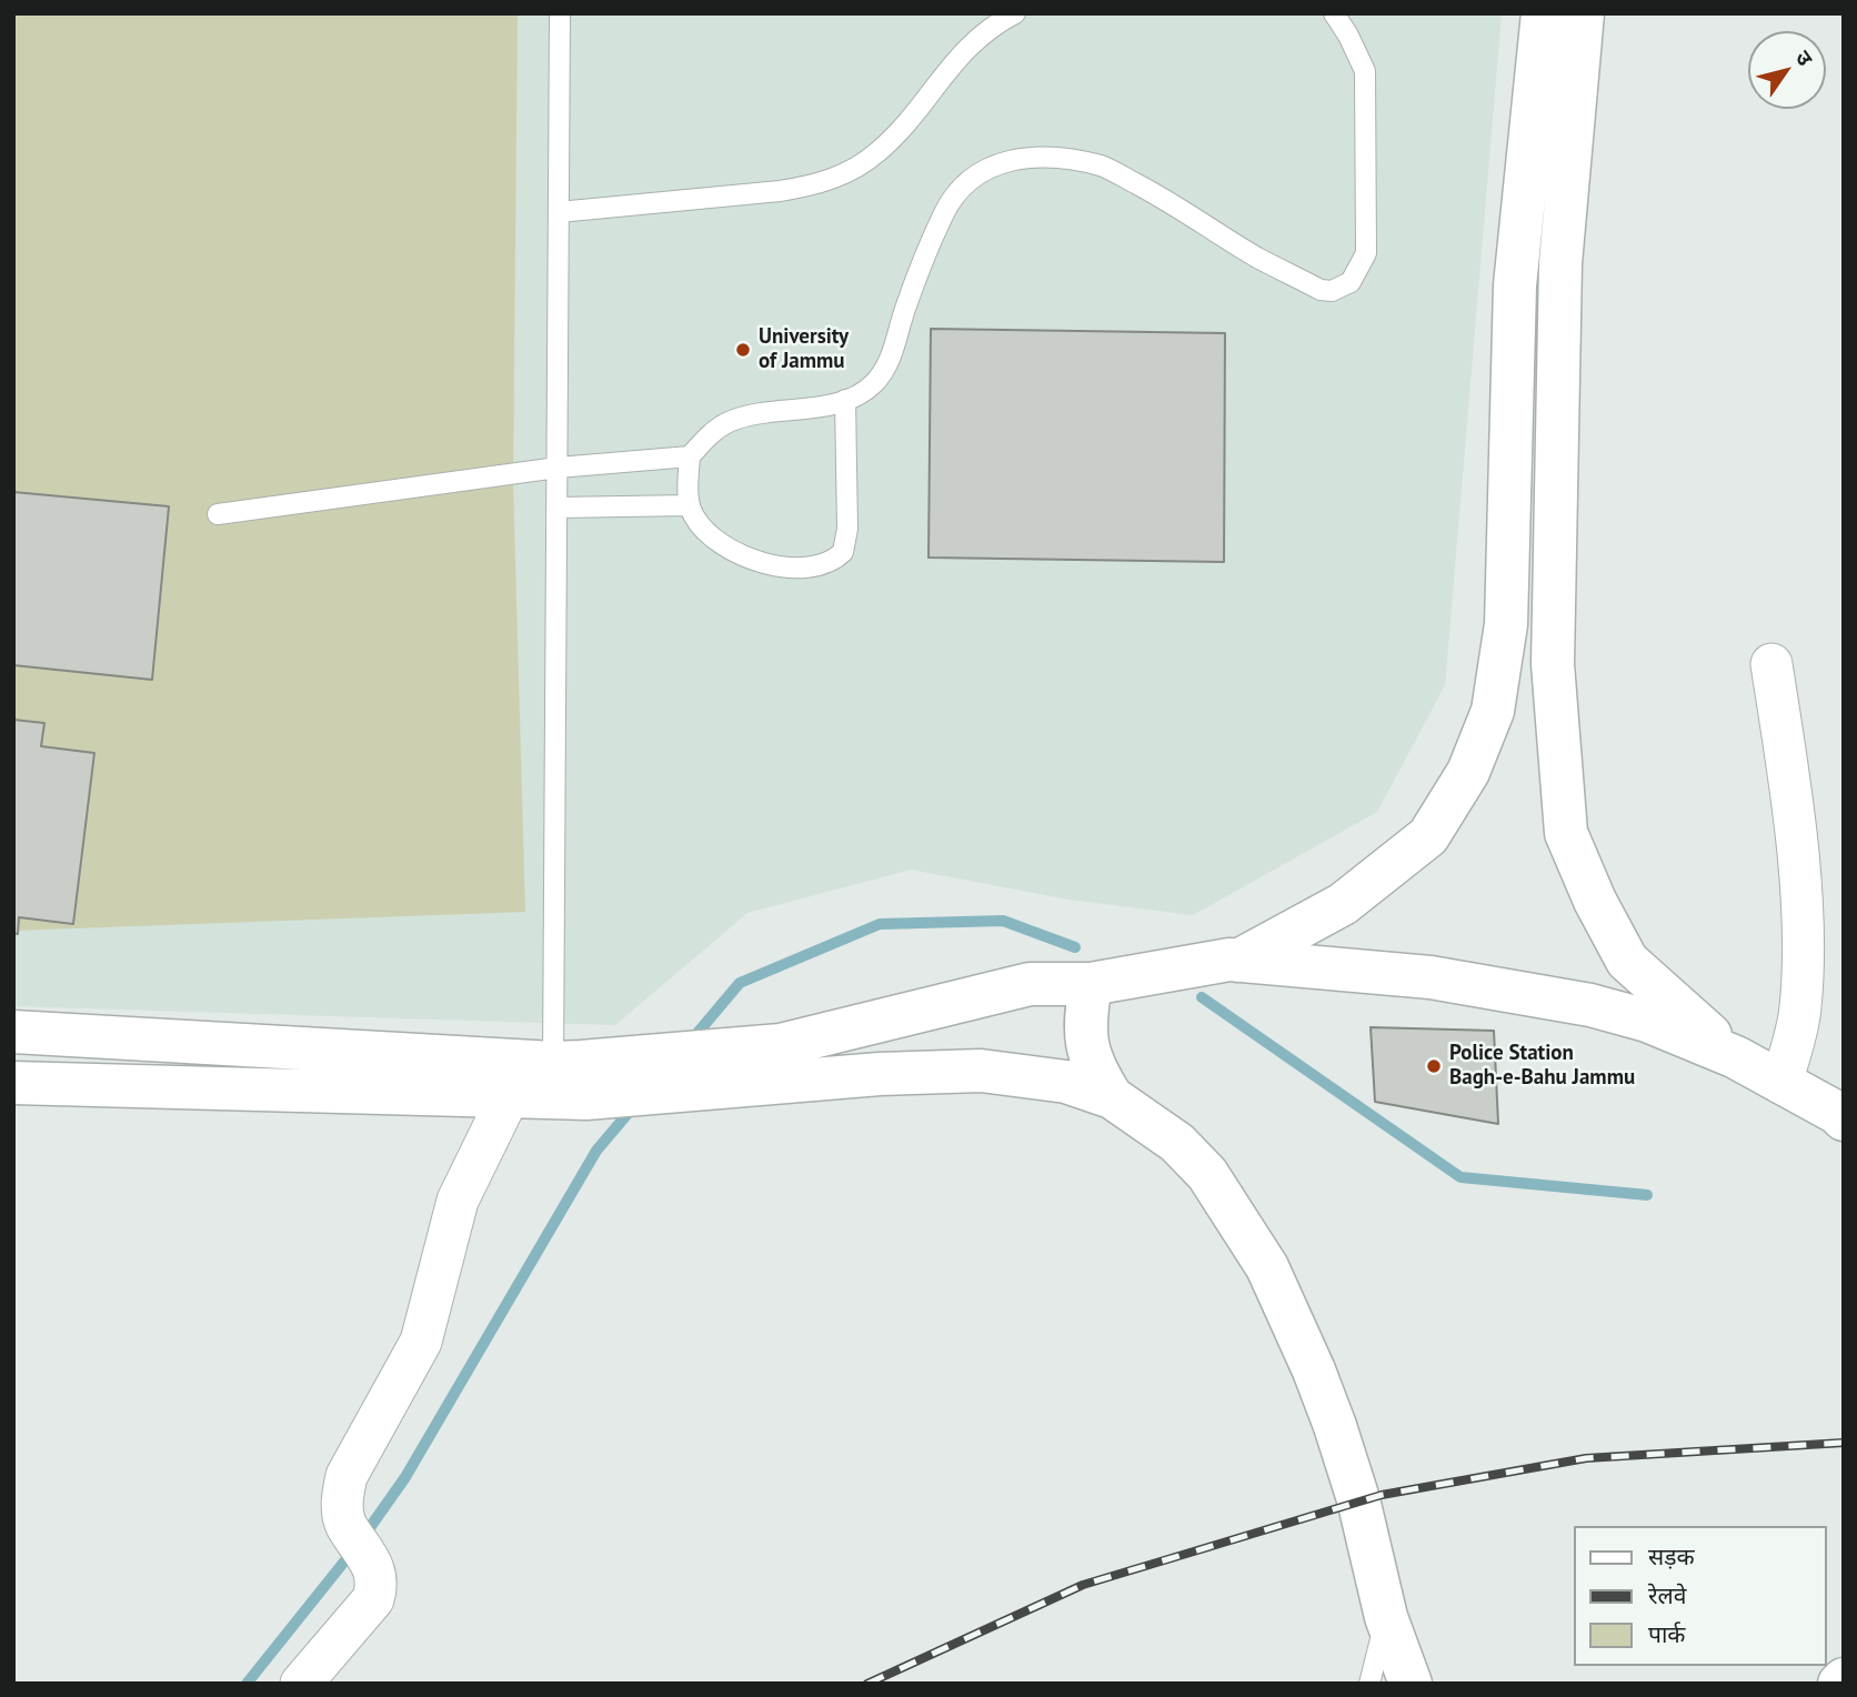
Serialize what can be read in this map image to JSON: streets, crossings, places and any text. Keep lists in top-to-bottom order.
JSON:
{
  "places": ["University of Jammu", "Police Station Bagh-e-Bahu Jammu"],
  "legend": ["सड़क", "रेलवे", "पार्क"],
  "north": "top right"
}
